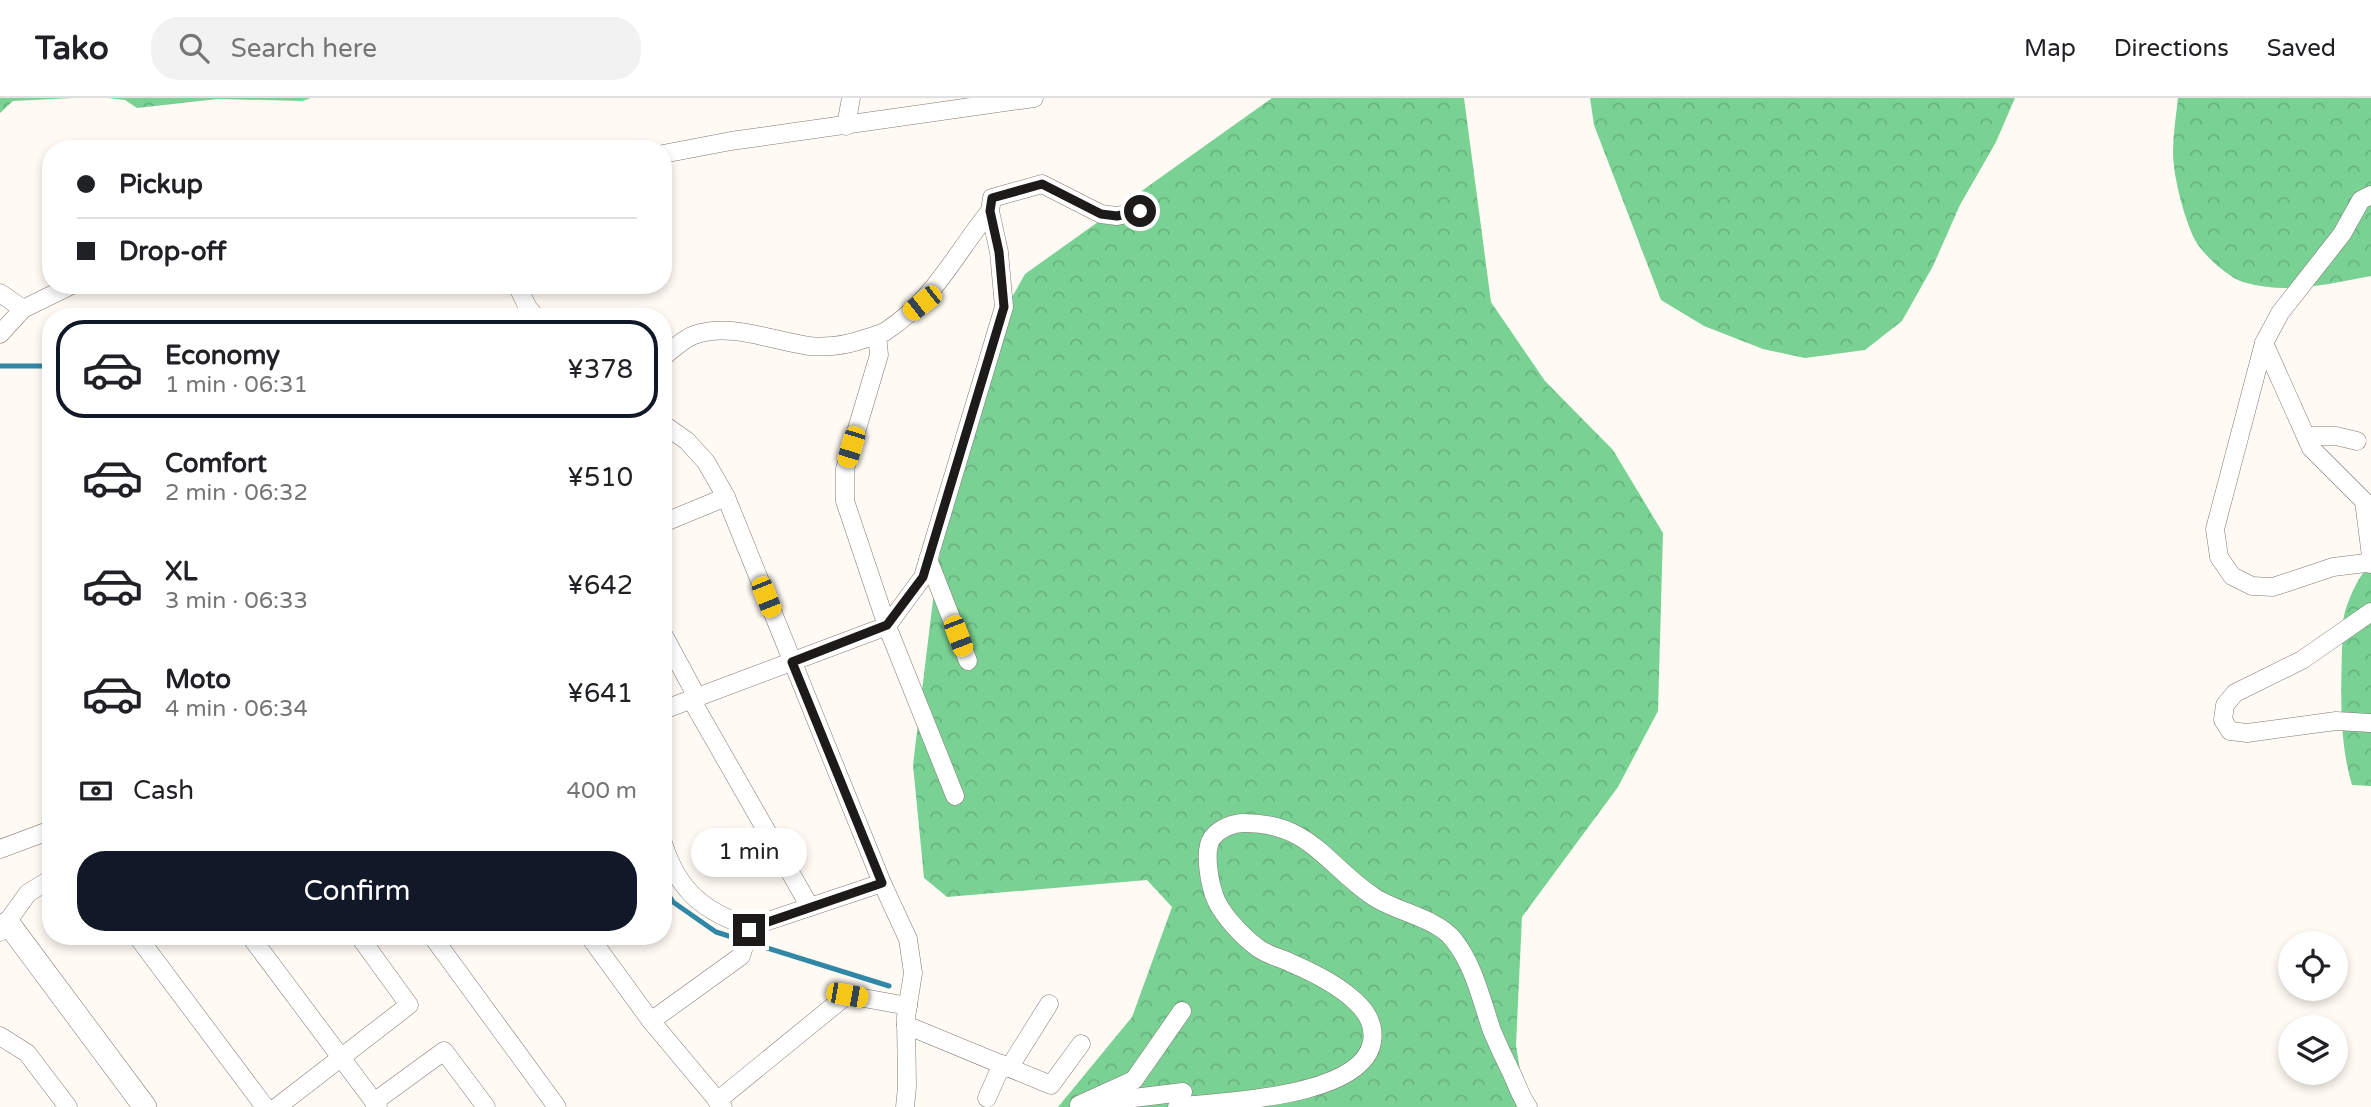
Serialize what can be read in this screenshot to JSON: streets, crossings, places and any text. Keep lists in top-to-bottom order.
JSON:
{
  "page": {
    "header": "Tako",
    "search": "Search here",
    "nav": ["Map", "Directions", "Saved"],
    "banner": ["Pickup", "Drop-off"],
    "list": [
      {
        "name": "Economy",
        "note": "1 min · 06:31",
        "value": "¥378"
      },
      {
        "name": "Comfort",
        "note": "2 min · 06:32",
        "value": "¥510"
      },
      {
        "name": "XL",
        "note": "3 min · 06:33",
        "value": "¥642"
      },
      {
        "name": "Moto",
        "note": "4 min · 06:34",
        "value": "¥641"
      }
    ],
    "pay": ["Cash", "400 m"],
    "bubble": "1 min",
    "buttons": "Confirm"
  }
}
